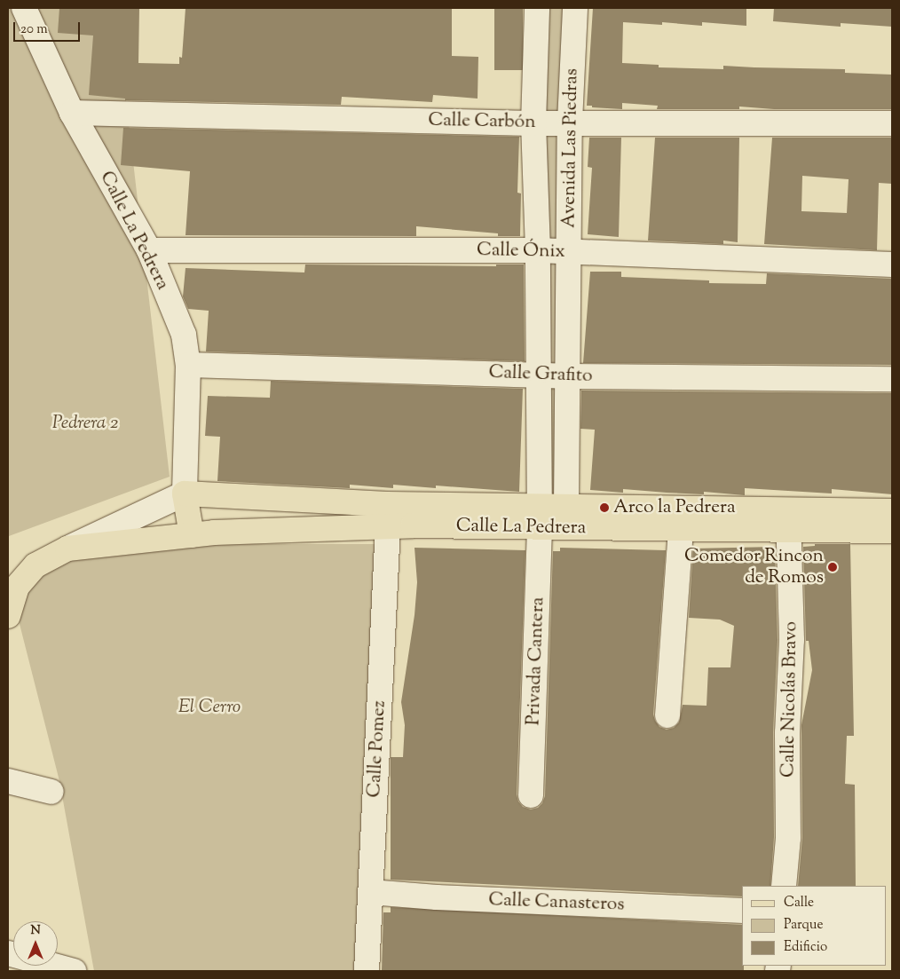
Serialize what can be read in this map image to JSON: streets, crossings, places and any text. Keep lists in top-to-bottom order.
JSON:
{
  "streets": {
    "main road": ["Calle La Pedrera"],
    "street": [
      "Calle Carbón",
      "Avenida Las Piedras",
      "Calle Ónix",
      "Calle Grafito",
      "Privada Cantera",
      "Calle Nicolás Bravo",
      "Calle Pomez",
      "Calle Canasteros"
    ]
  },
  "crossings": [
    ["Calle Carbón", "Avenida Las Piedras"],
    ["Calle Carbón", "Calle La Pedrera"],
    ["Avenida Las Piedras", "Calle La Pedrera"],
    ["Avenida Las Piedras", "Calle Ónix"],
    ["Avenida Las Piedras", "Calle Grafito"],
    ["Avenida Las Piedras", "Privada Cantera"],
    ["Calle La Pedrera", "Calle Ónix"],
    ["Calle La Pedrera", "Calle Grafito"],
    ["Calle La Pedrera", "Privada Cantera"],
    ["Calle La Pedrera", "Calle Nicolás Bravo"],
    ["Calle La Pedrera", "Calle Pomez"],
    ["Calle Pomez", "Calle Canasteros"]
  ],
  "parks": ["Pedrera 2", "El Cerro"],
  "places": ["Arco la Pedrera", "Comedor Rincon de Romos"],
  "legend": ["Calle", "Parque", "Edificio"],
  "scale_bar": "20 m",
  "north": "top"
}
